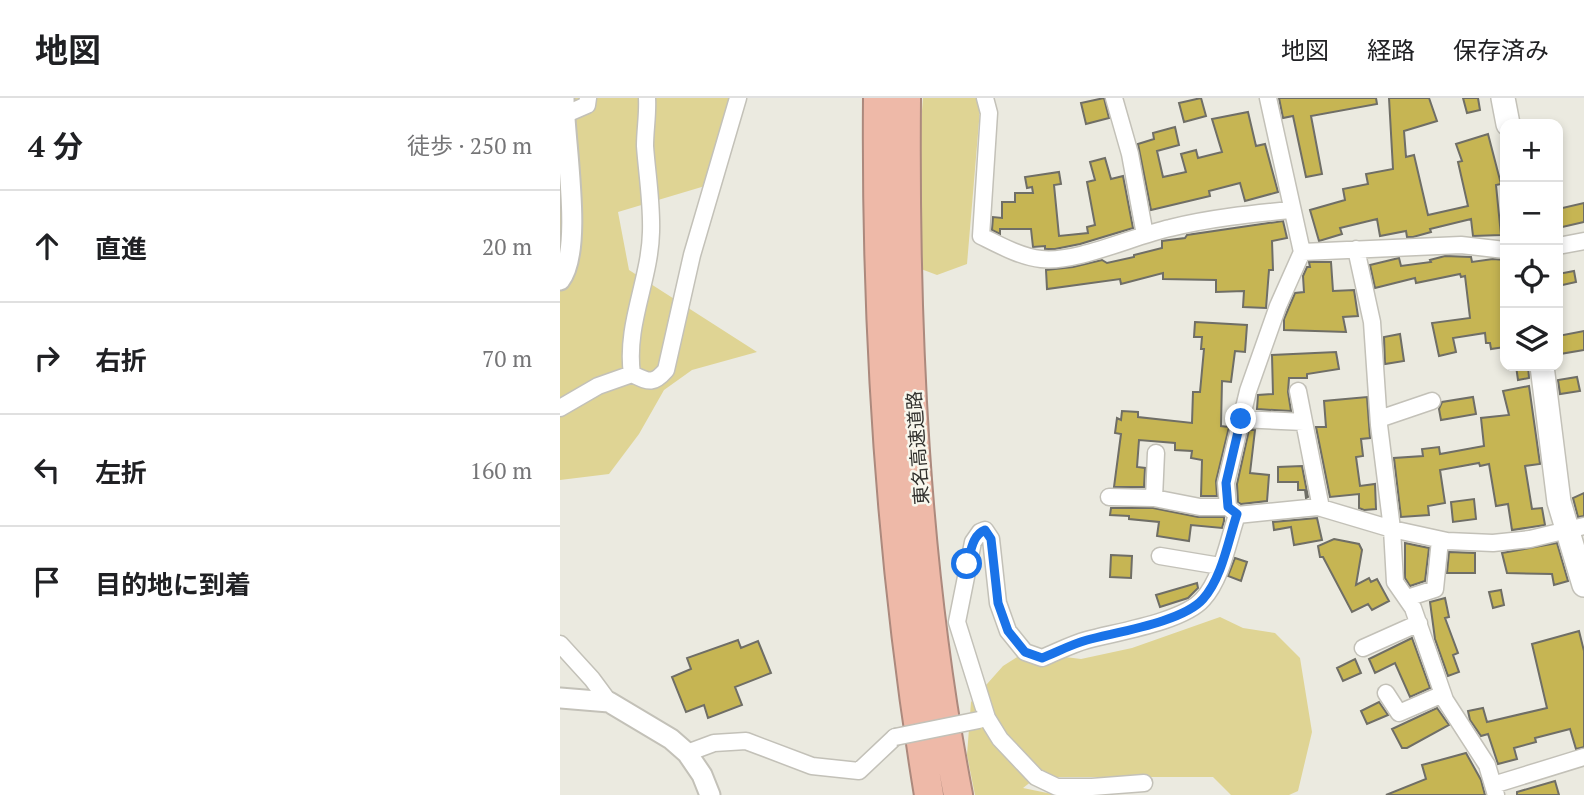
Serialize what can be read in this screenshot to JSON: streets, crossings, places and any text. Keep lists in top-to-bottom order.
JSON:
{
  "streets": {
    "highway": ["東名高速道路"]
  },
  "page": {
    "header": "地図",
    "nav": ["地図", "経路", "保存済み"],
    "heading": ["4 分", "徒歩 · 250 m"],
    "map_buttons": ["+", "−"],
    "list": [
      ["直進", "20 m"],
      ["右折", "70 m"],
      ["左折", "160 m"],
      "目的地に到着"
    ]
  }
}
